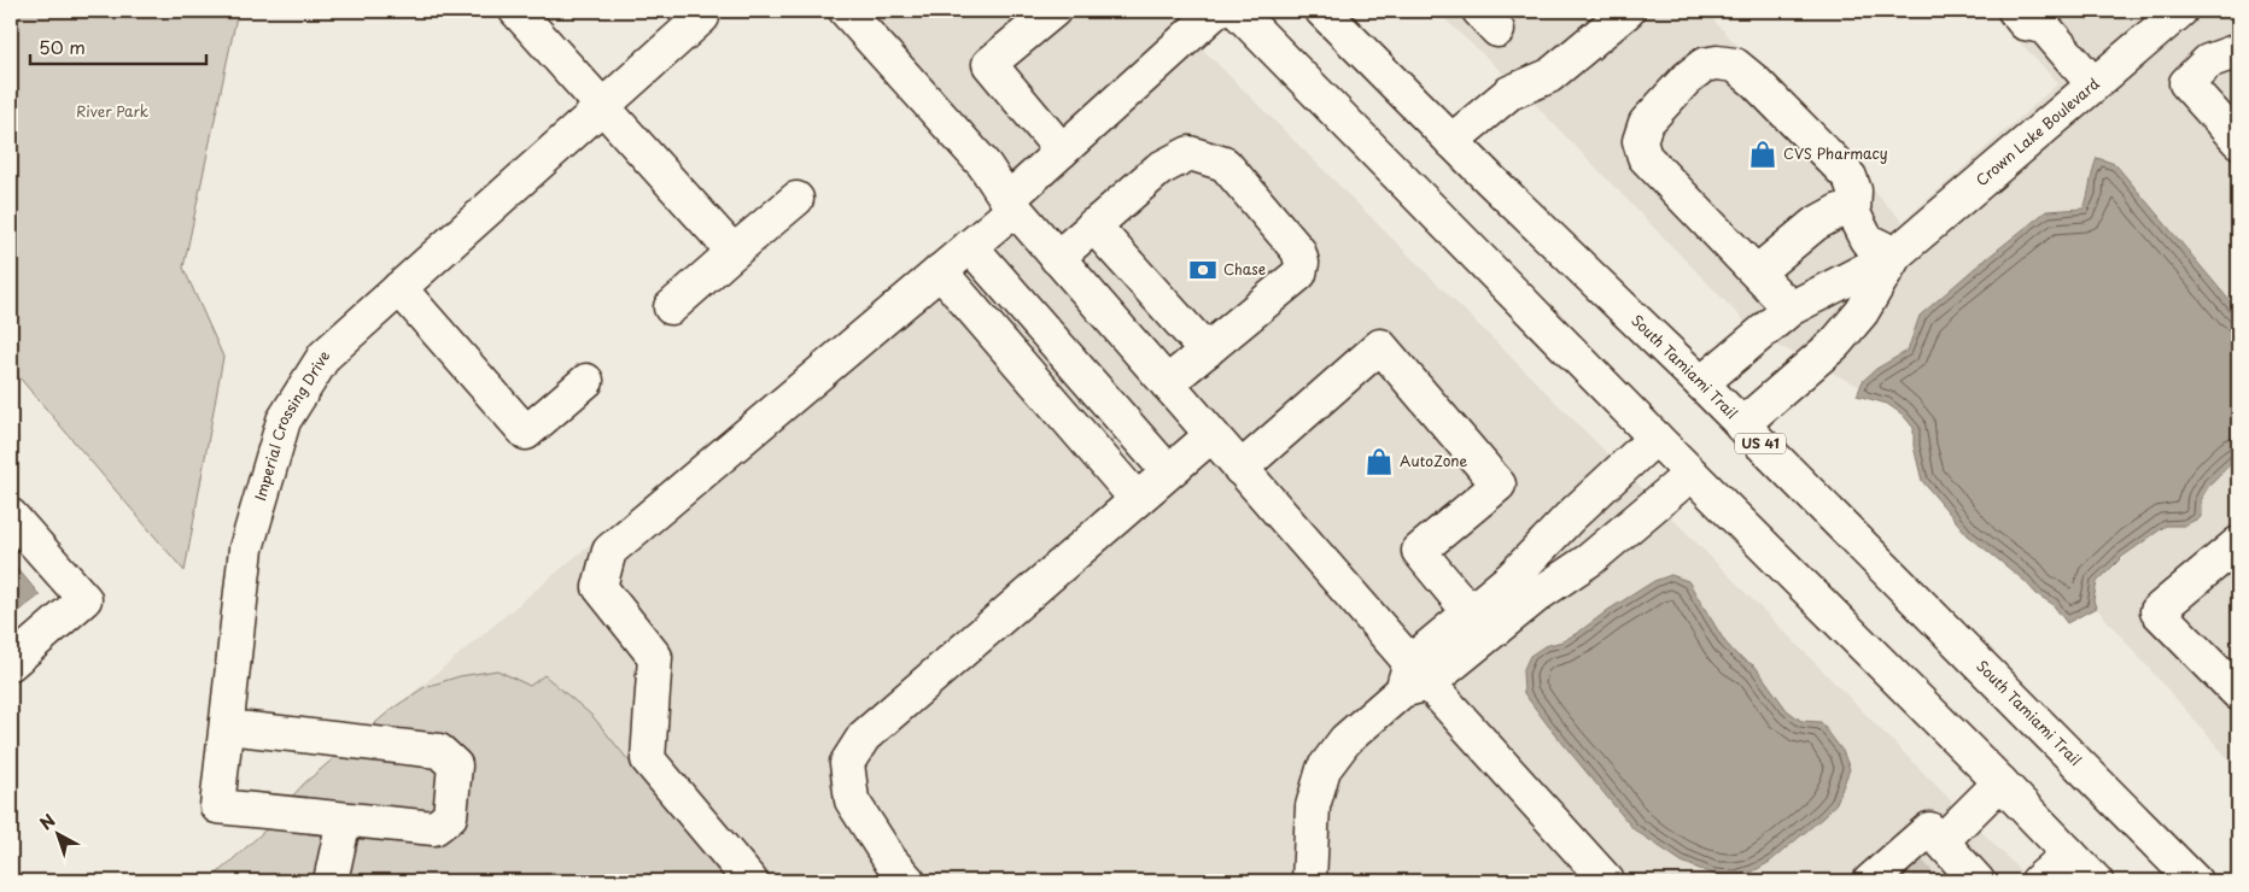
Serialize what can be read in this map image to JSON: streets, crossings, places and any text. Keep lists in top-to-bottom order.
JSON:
{
  "streets": {
    "main road": [
      "Crown Lake Boulevard",
      "South Tamiami Trail",
      "Imperial Crossing Drive",
      "US 41"
    ]
  },
  "crossings": [
    ["Crown Lake Boulevard", "South Tamiami Trail"]
  ],
  "parks": ["River Park"],
  "places": {
    "shop": ["CVS Pharmacy", "AutoZone"],
    "bank": ["Chase"]
  },
  "scale_bar": "50 m",
  "north": "top left"
}
